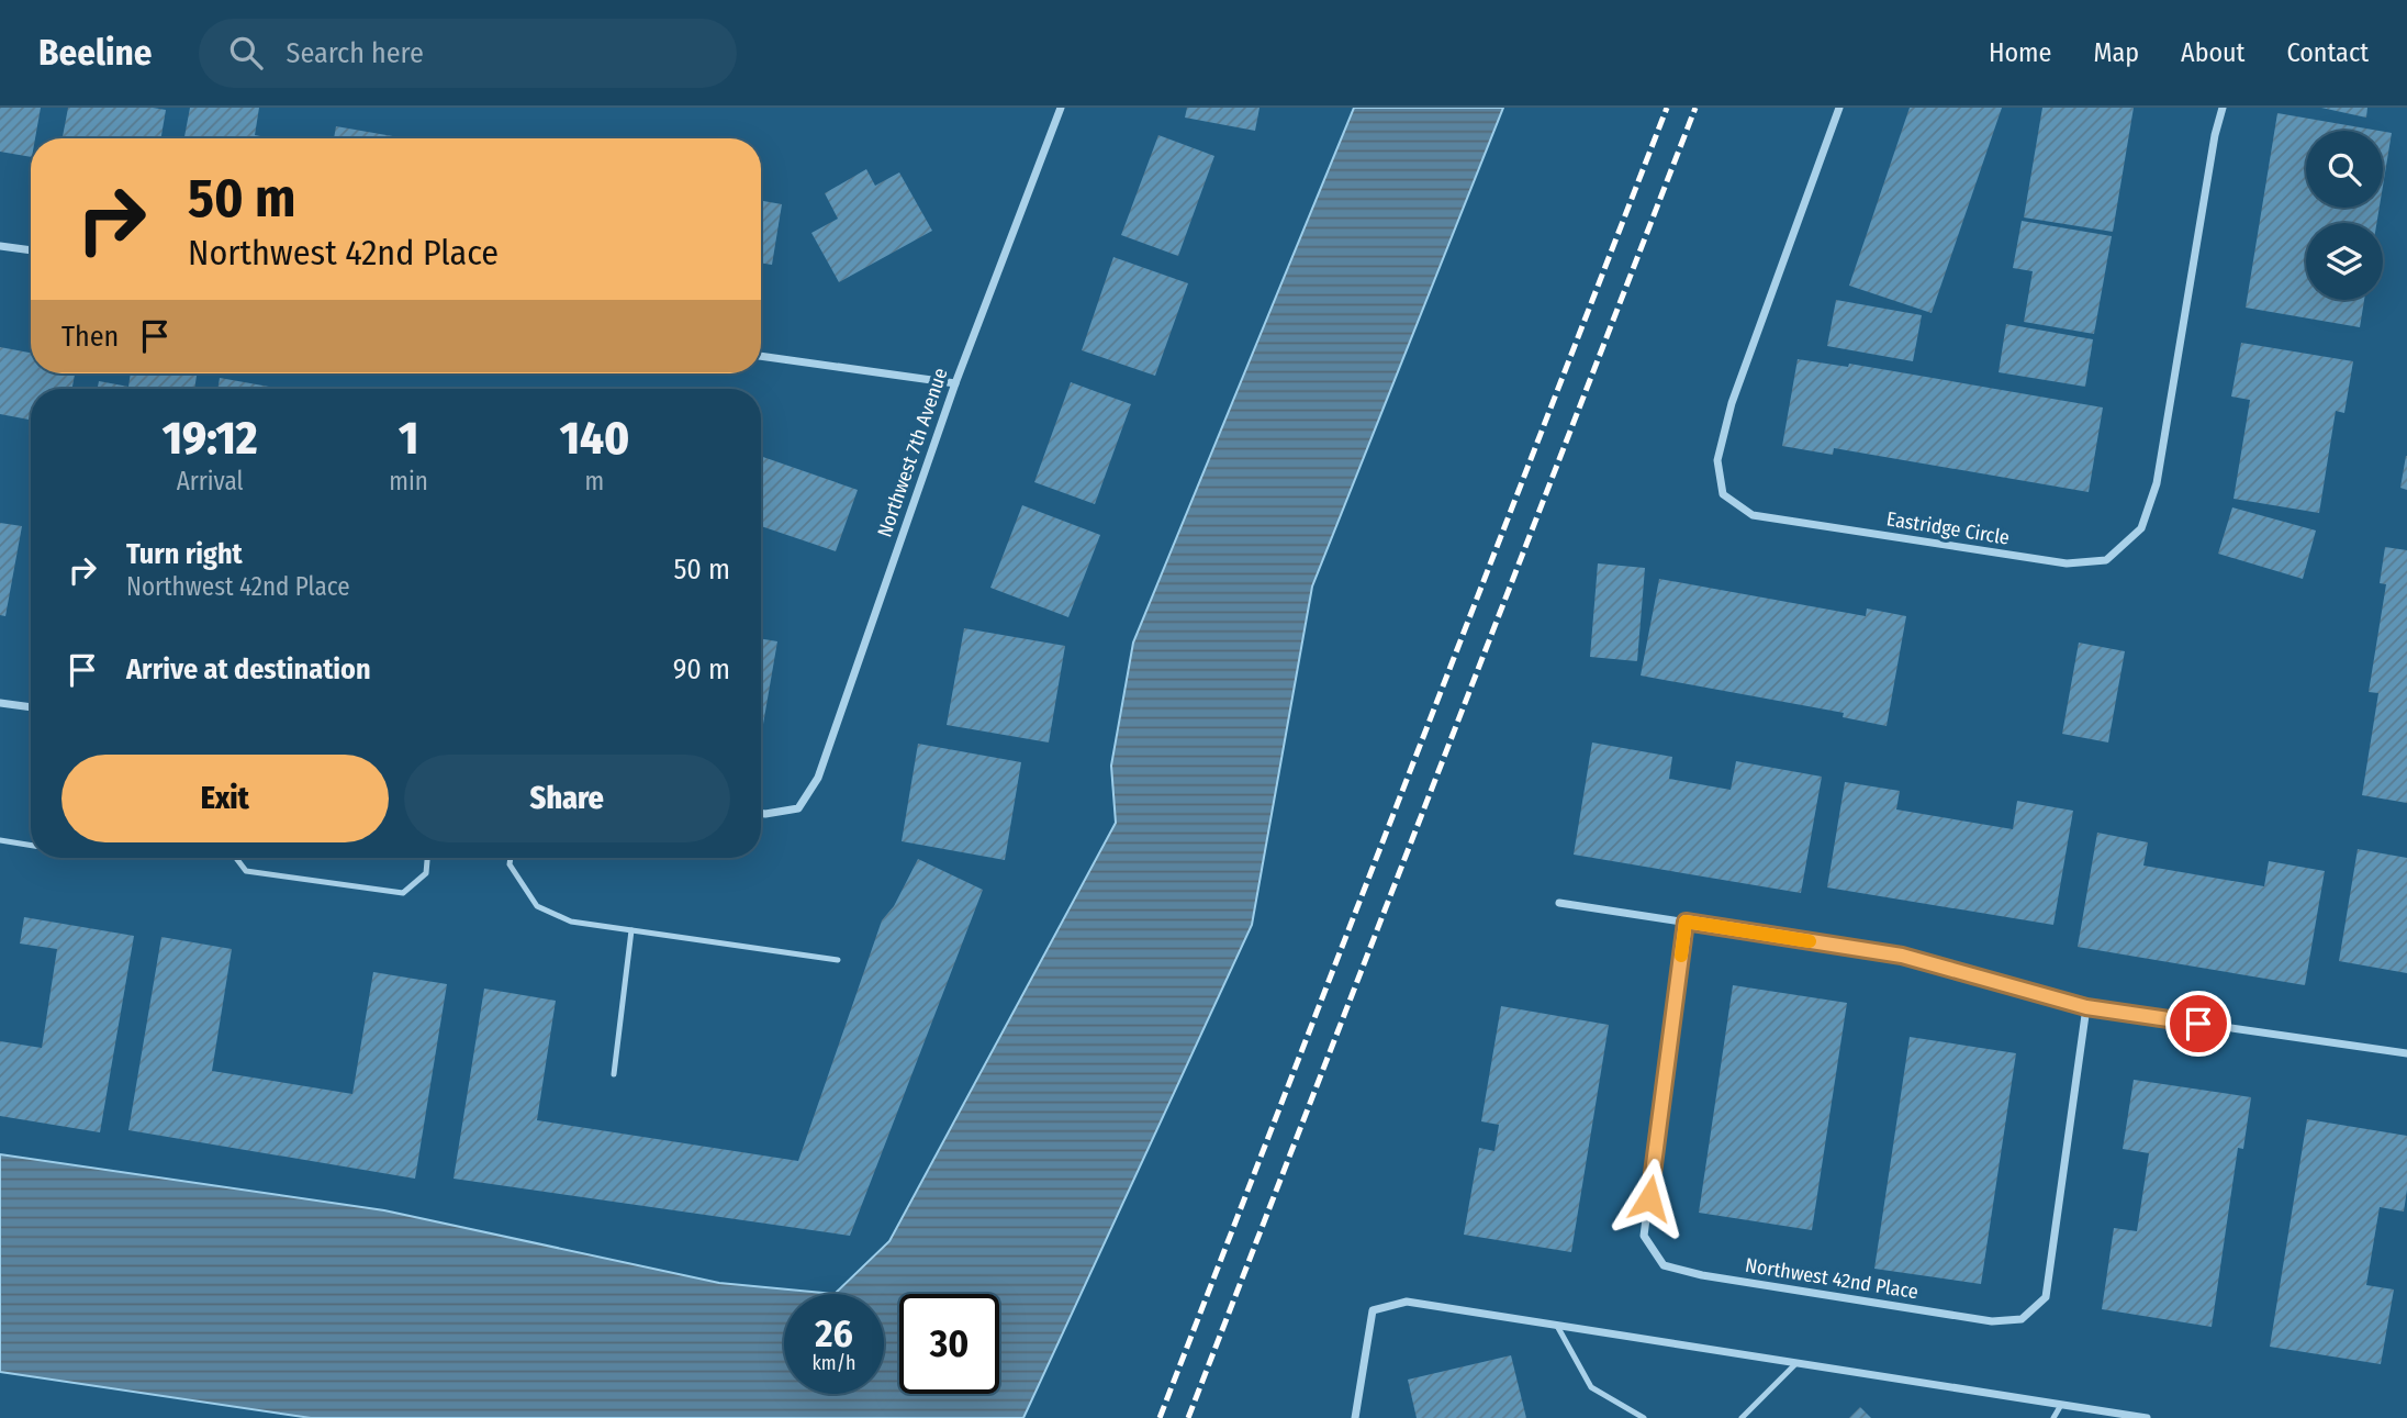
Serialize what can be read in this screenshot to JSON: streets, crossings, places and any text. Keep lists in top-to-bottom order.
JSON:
{
  "streets": {
    "street": ["Northwest 7th Avenue", "Eastridge Circle", "Northwest 42nd Place"]
  },
  "page": {
    "header": "Beeline",
    "search": "Search here",
    "nav": [
      "Home",
      "Map",
      "About",
      "Contact"
    ],
    "turn": ["50 m", "Northwest 42nd Place"],
    "then": "Then",
    "eta": [
      "19:12",
      "Arrival",
      "1",
      "min",
      "140",
      "m"
    ],
    "list": [
      {
        "name": "Turn right",
        "note": "Northwest 42nd Place",
        "value": "50 m"
      },
      {
        "name": "Arrive at destination",
        "value": "90 m"
      }
    ],
    "buttons": ["Exit", "Share"],
    "speed": "26 km/h",
    "limit": "30"
  }
}
